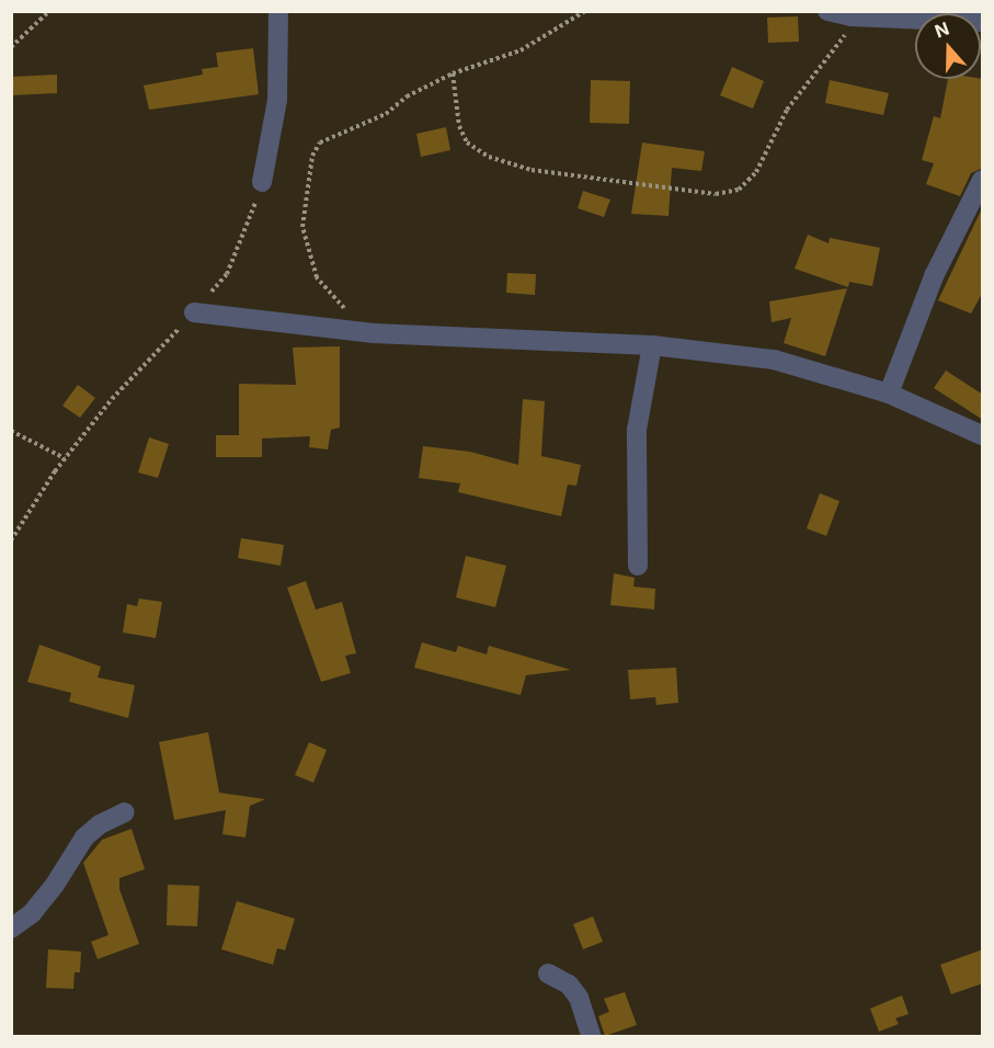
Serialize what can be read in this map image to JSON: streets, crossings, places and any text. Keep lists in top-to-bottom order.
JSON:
{
  "north": "top"
}
